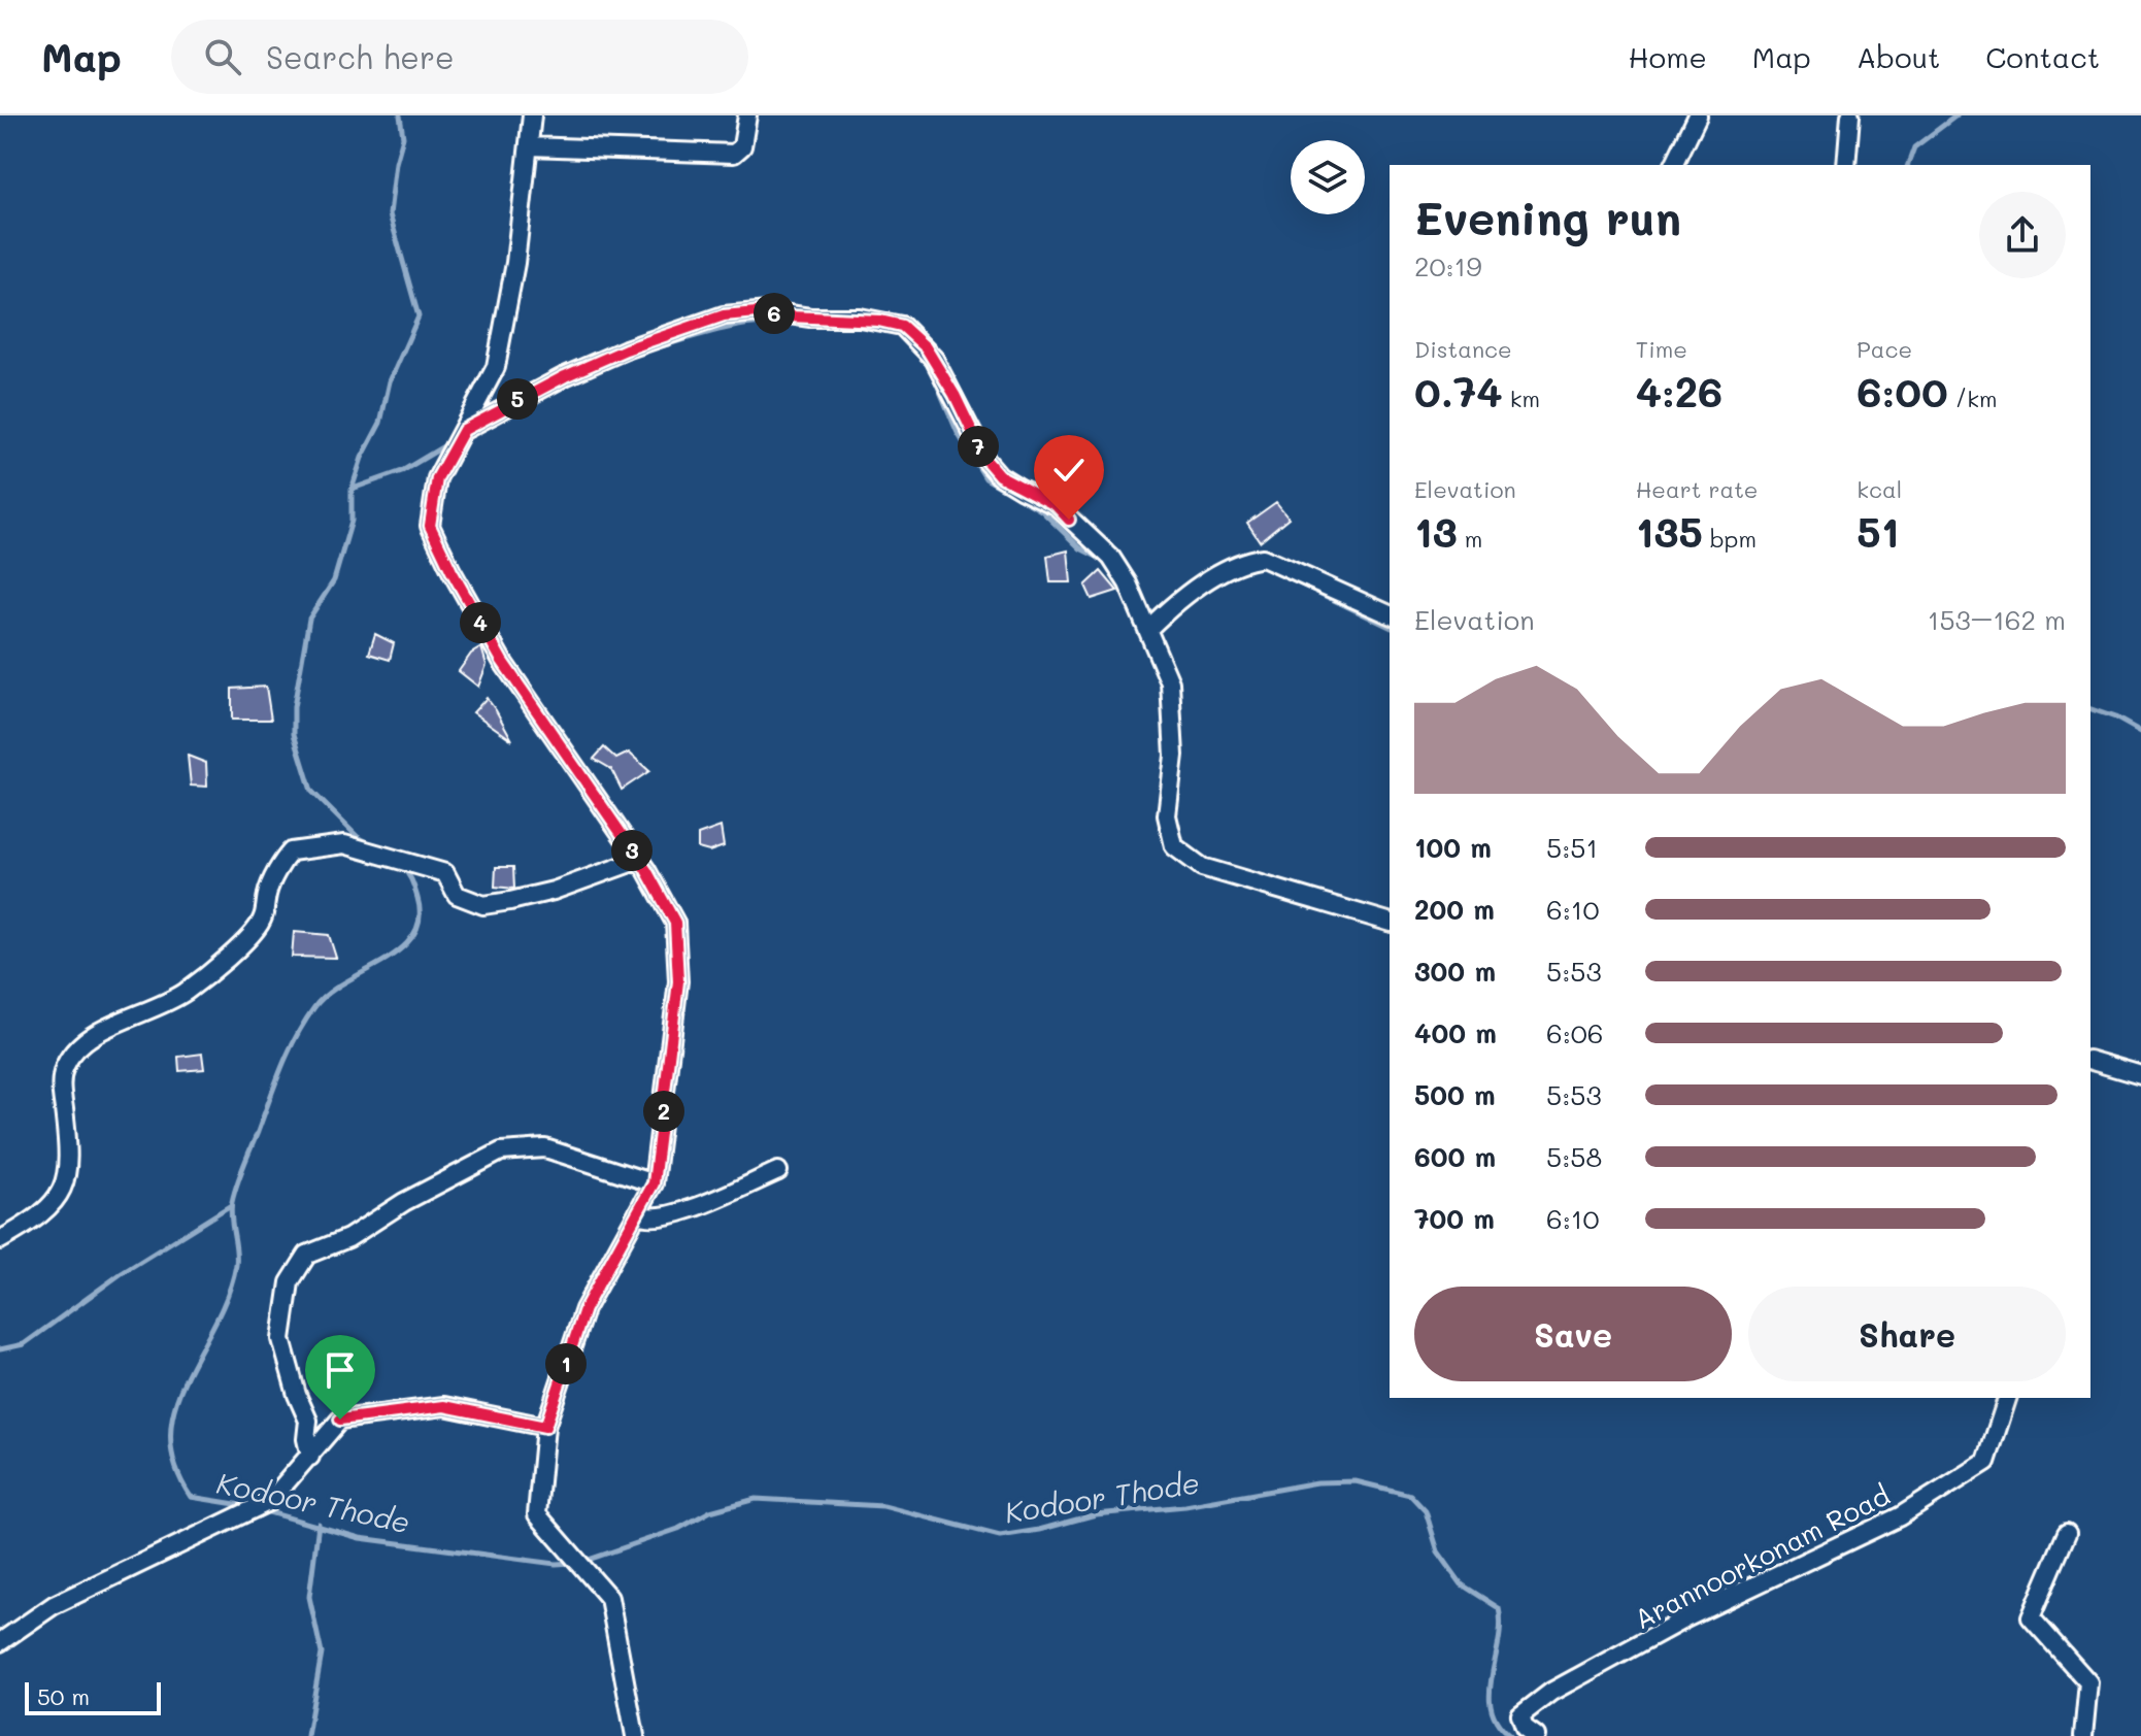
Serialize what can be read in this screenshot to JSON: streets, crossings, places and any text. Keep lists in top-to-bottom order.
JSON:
{
  "streets": {
    "street": ["Arannoorkonam Road"]
  },
  "water": ["Kodoor Thode"],
  "scale_bar": "50 m",
  "page": {
    "header": "Map",
    "search": "Search here",
    "nav": [
      "Home",
      "Map",
      "About",
      "Contact"
    ],
    "heading": ["Evening run", "20:19"],
    "pins": [
      "6",
      "5",
      "7",
      "4",
      "3",
      "2",
      "1"
    ],
    "stats": [
      ["Distance", "0.74 km"],
      ["Time", "4:26"],
      ["Pace", "6:00 /km"],
      ["Elevation", "13 m"],
      ["Heart rate", "135 bpm"],
      ["kcal", "51"]
    ],
    "chart": ["Elevation", "153–162 m"],
    "list": [
      {
        "name": "100 m",
        "note": "5:51"
      },
      {
        "name": "200 m",
        "note": "6:10"
      },
      {
        "name": "300 m",
        "note": "5:53"
      },
      {
        "name": "400 m",
        "note": "6:06"
      },
      {
        "name": "500 m",
        "note": "5:53"
      },
      {
        "name": "600 m",
        "note": "5:58"
      },
      {
        "name": "700 m",
        "note": "6:10"
      }
    ],
    "buttons": ["Save", "Share"],
    "scale": "50 m"
  }
}
